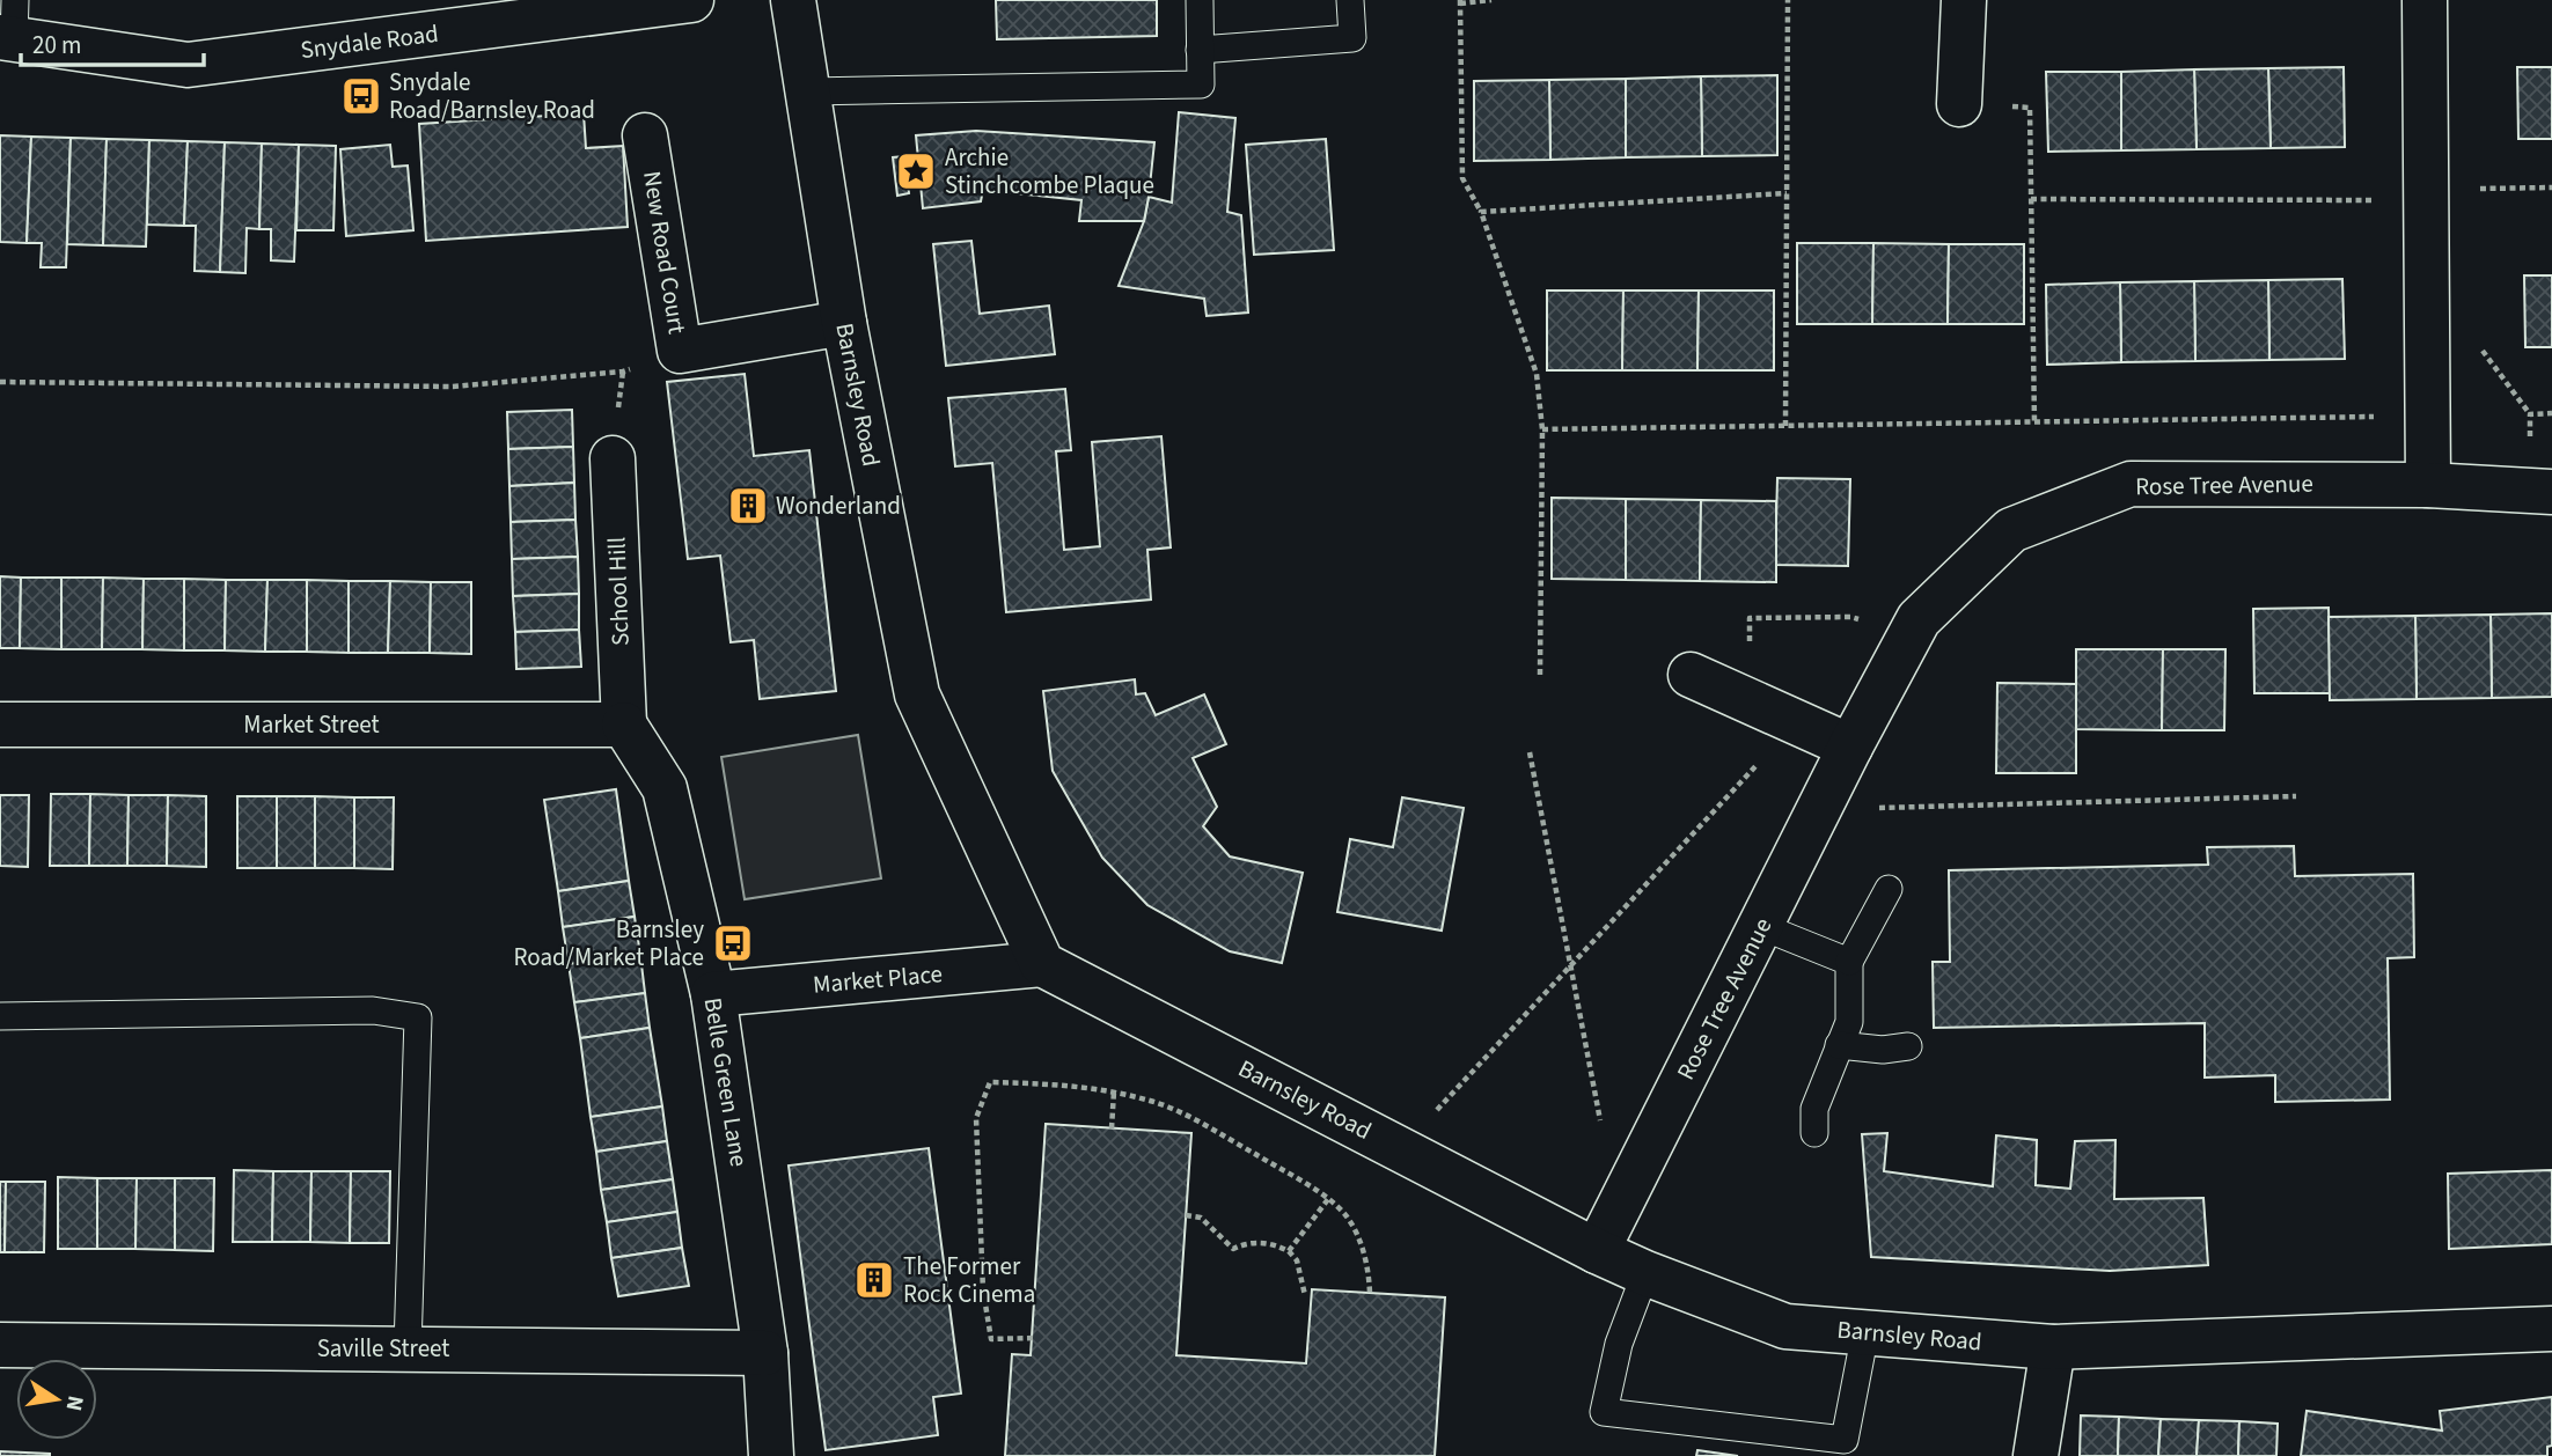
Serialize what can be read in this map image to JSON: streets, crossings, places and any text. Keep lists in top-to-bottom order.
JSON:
{
  "streets": {
    "street": [
      "Snydale Road",
      "New Road Court",
      "Barnsley Road",
      "Rose Tree Avenue",
      "School Hill",
      "Market Street",
      "Market Place",
      "Belle Green Lane",
      "Saville Street"
    ]
  },
  "crossings": [
    ["New Road Court", "Barnsley Road"],
    ["Barnsley Road", "Rose Tree Avenue"],
    ["Barnsley Road", "Market Place"],
    ["School Hill", "Market Street"],
    ["School Hill", "Belle Green Lane"],
    ["Market Street", "Belle Green Lane"],
    ["Market Place", "Belle Green Lane"],
    ["Belle Green Lane", "Saville Street"]
  ],
  "places": {
    "bus stop": ["Snydale Road/Barnsley Road", "Barnsley Road/Market Place"],
    "place": ["Archie Stinchcombe Plaque"],
    "building": ["Wonderland", "The Former Rock Cinema"]
  },
  "scale_bar": "20 m",
  "north": "right"
}
